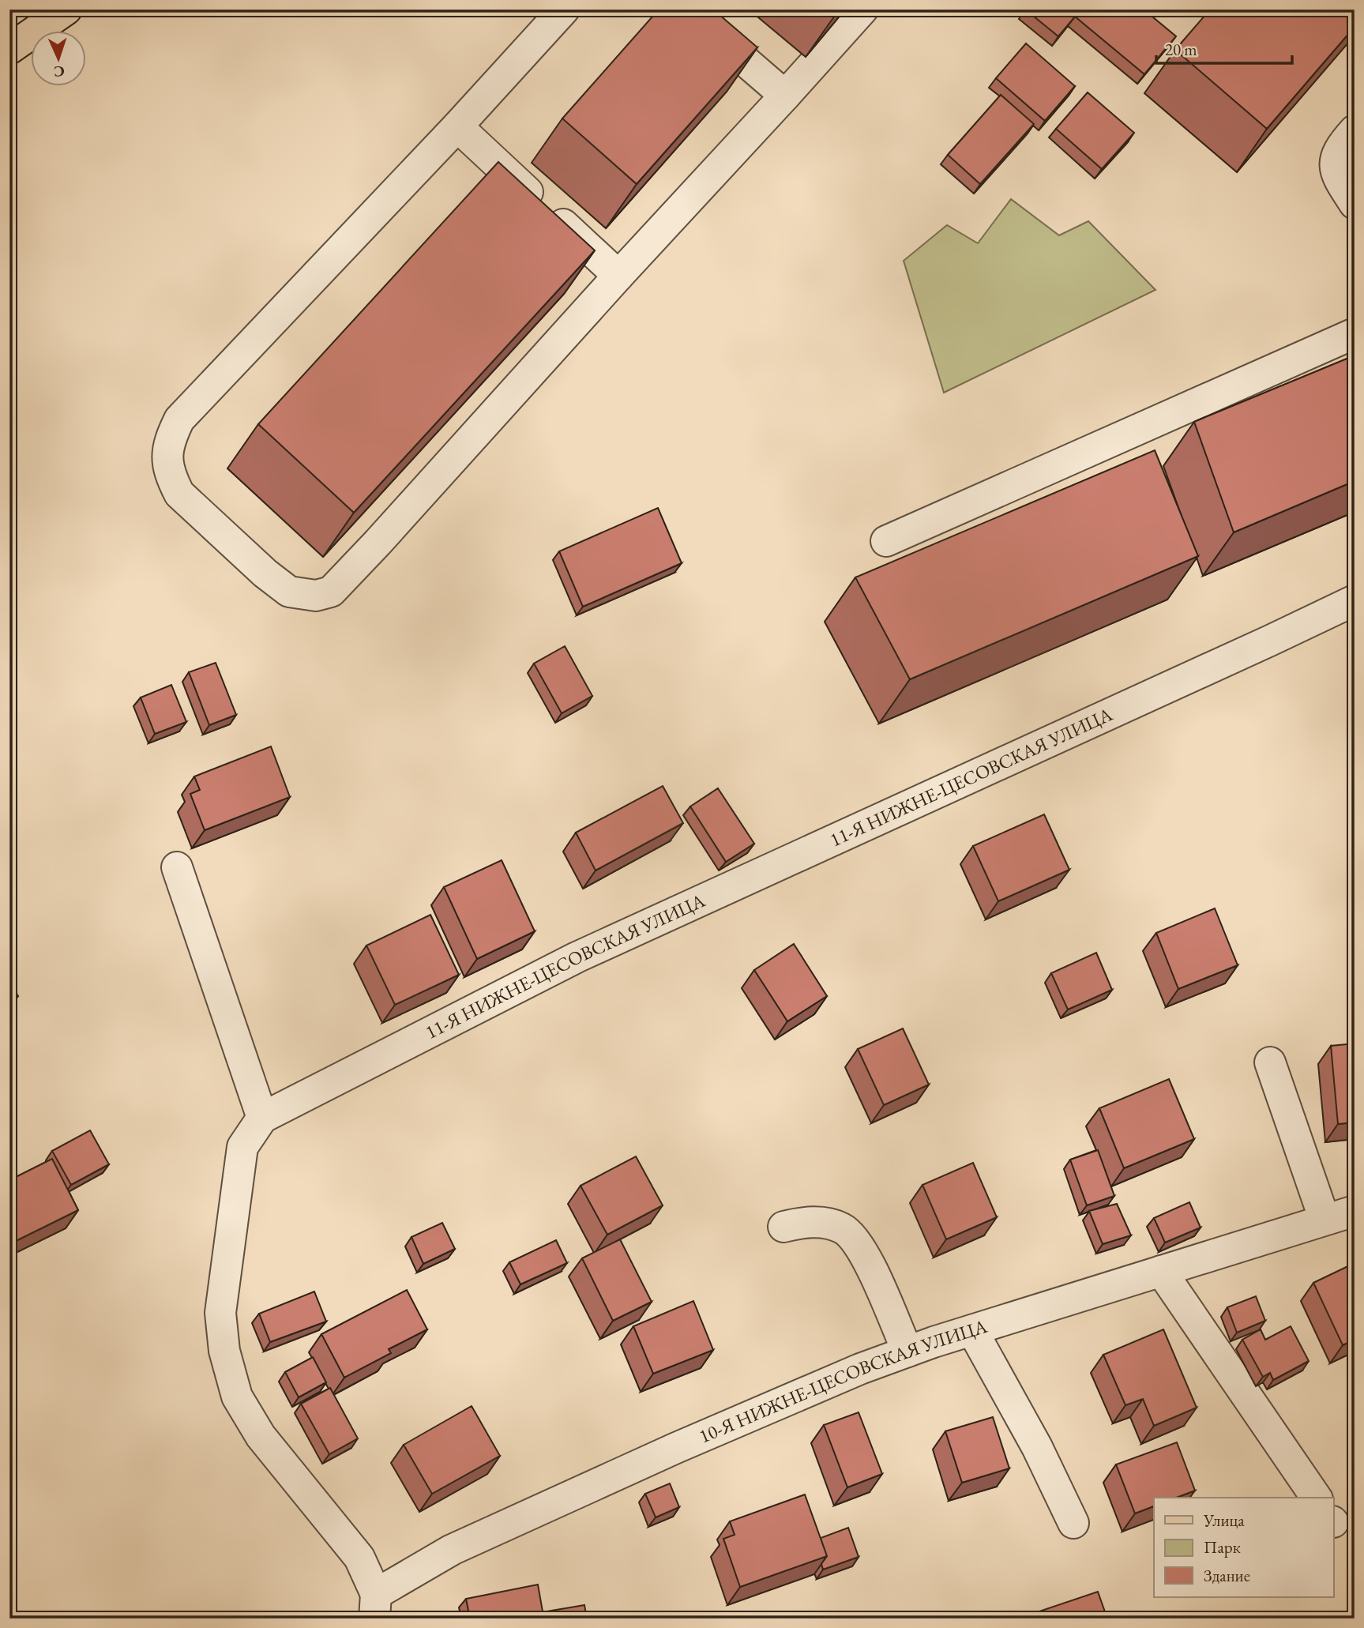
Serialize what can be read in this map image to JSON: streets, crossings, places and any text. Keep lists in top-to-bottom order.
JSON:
{
  "streets": {
    "street": ["11-Я НИЖНЕ-ЦЕСОВСКАЯ УЛИЦА", "10-Я НИЖНЕ-ЦЕСОВСКАЯ УЛИЦА"]
  },
  "crossings": [
    ["11-Я НИЖНЕ-ЦЕСОВСКАЯ УЛИЦА", "10-Я НИЖНЕ-ЦЕСОВСКАЯ УЛИЦА"]
  ],
  "legend": ["Улица", "Парк", "Здание"],
  "scale_bar": "20 m",
  "north": "bottom"
}
